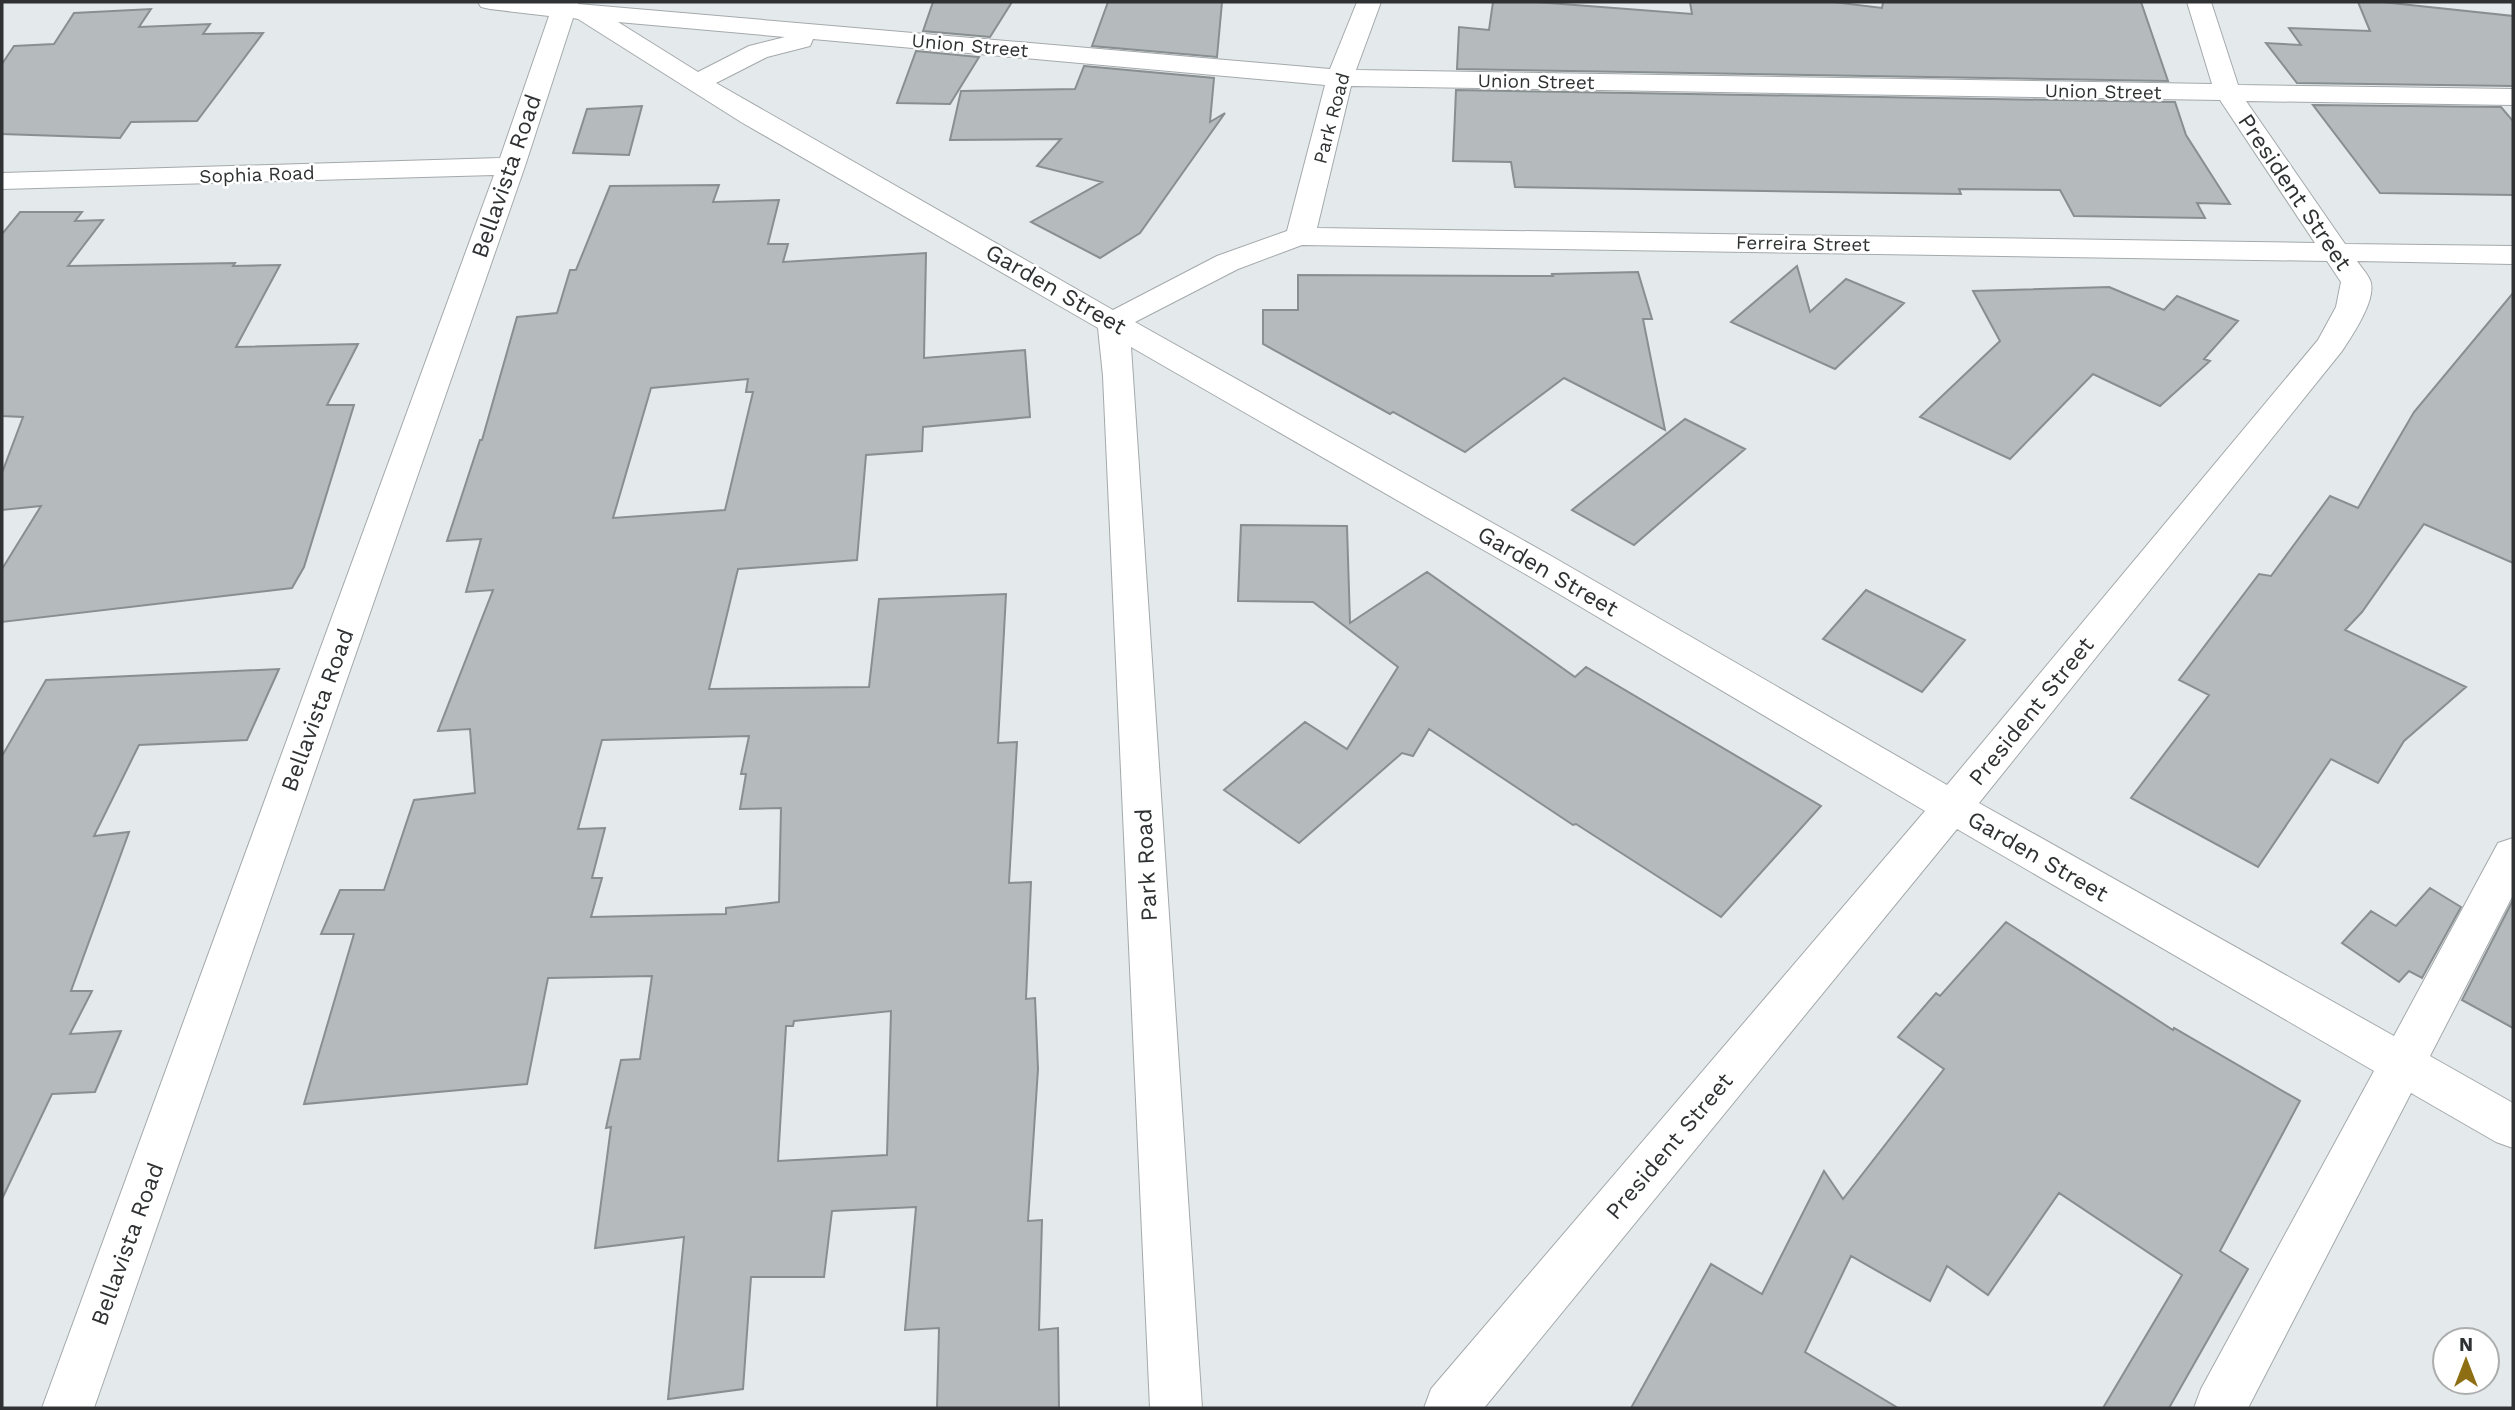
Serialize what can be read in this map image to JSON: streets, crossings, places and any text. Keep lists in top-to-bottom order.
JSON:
{
  "streets": {
    "street": [
      "Union Street",
      "Park Road",
      "Sophia Road",
      "Bellavista Road",
      "President Street",
      "Ferreira Street",
      "Garden Street"
    ]
  },
  "crossings": [
    ["Union Street", "Park Road"],
    ["Union Street", "Bellavista Road"],
    ["Union Street", "President Street"],
    ["Union Street", "Garden Street"],
    ["Park Road", "Ferreira Street"],
    ["Park Road", "Garden Street"],
    ["Sophia Road", "Bellavista Road"],
    ["Bellavista Road", "Garden Street"],
    ["President Street", "Ferreira Street"],
    ["President Street", "Garden Street"],
    ["Ferreira Street", "Garden Street"]
  ],
  "north": "top"
}
